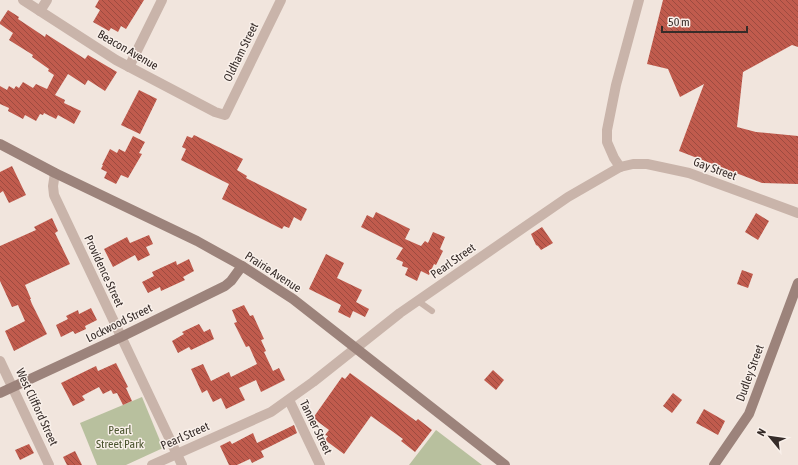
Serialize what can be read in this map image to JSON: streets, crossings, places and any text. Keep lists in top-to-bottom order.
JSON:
{
  "streets": {
    "street": [
      "Beacon Avenue",
      "Oldham Street",
      "Gay Street",
      "Pearl Street",
      "Providence Street",
      "Prairie Avenue",
      "Lockwood Street",
      "Dudley Street",
      "West Clifford Street",
      "Tanner Street"
    ]
  },
  "crossings": [
    ["Beacon Avenue", "Oldham Street"],
    ["Gay Street", "Pearl Street"],
    ["Pearl Street", "Providence Street"],
    ["Pearl Street", "Prairie Avenue"],
    ["Pearl Street", "Tanner Street"],
    ["Providence Street", "Prairie Avenue"],
    ["Providence Street", "Lockwood Street"],
    ["Prairie Avenue", "Lockwood Street"],
    ["Lockwood Street", "West Clifford Street"]
  ],
  "parks": ["Pearl Street Park"],
  "scale_bar": "50 m",
  "north": "top left"
}
